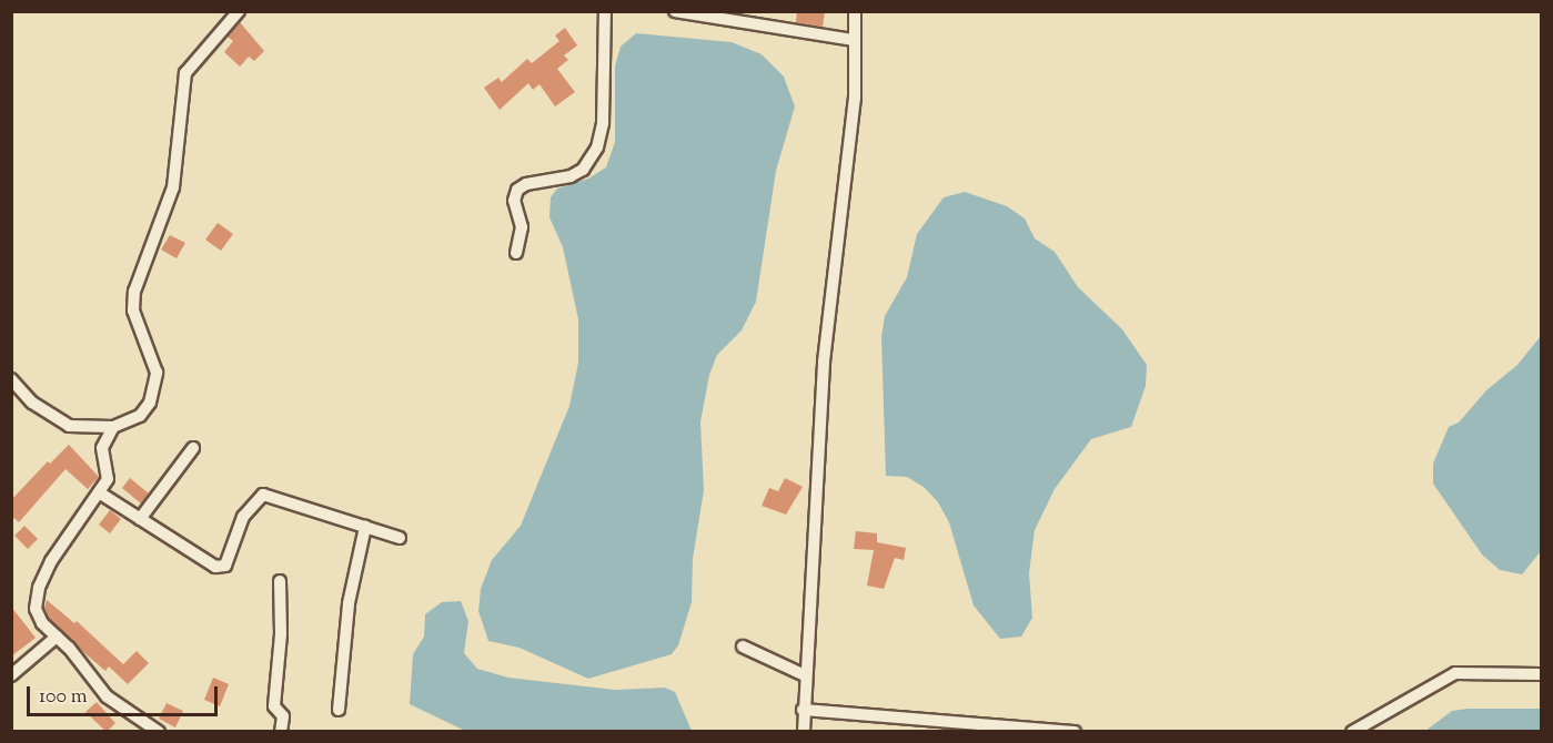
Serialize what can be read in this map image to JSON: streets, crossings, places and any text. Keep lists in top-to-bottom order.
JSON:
{
  "scale_bar": "100 m"
}
